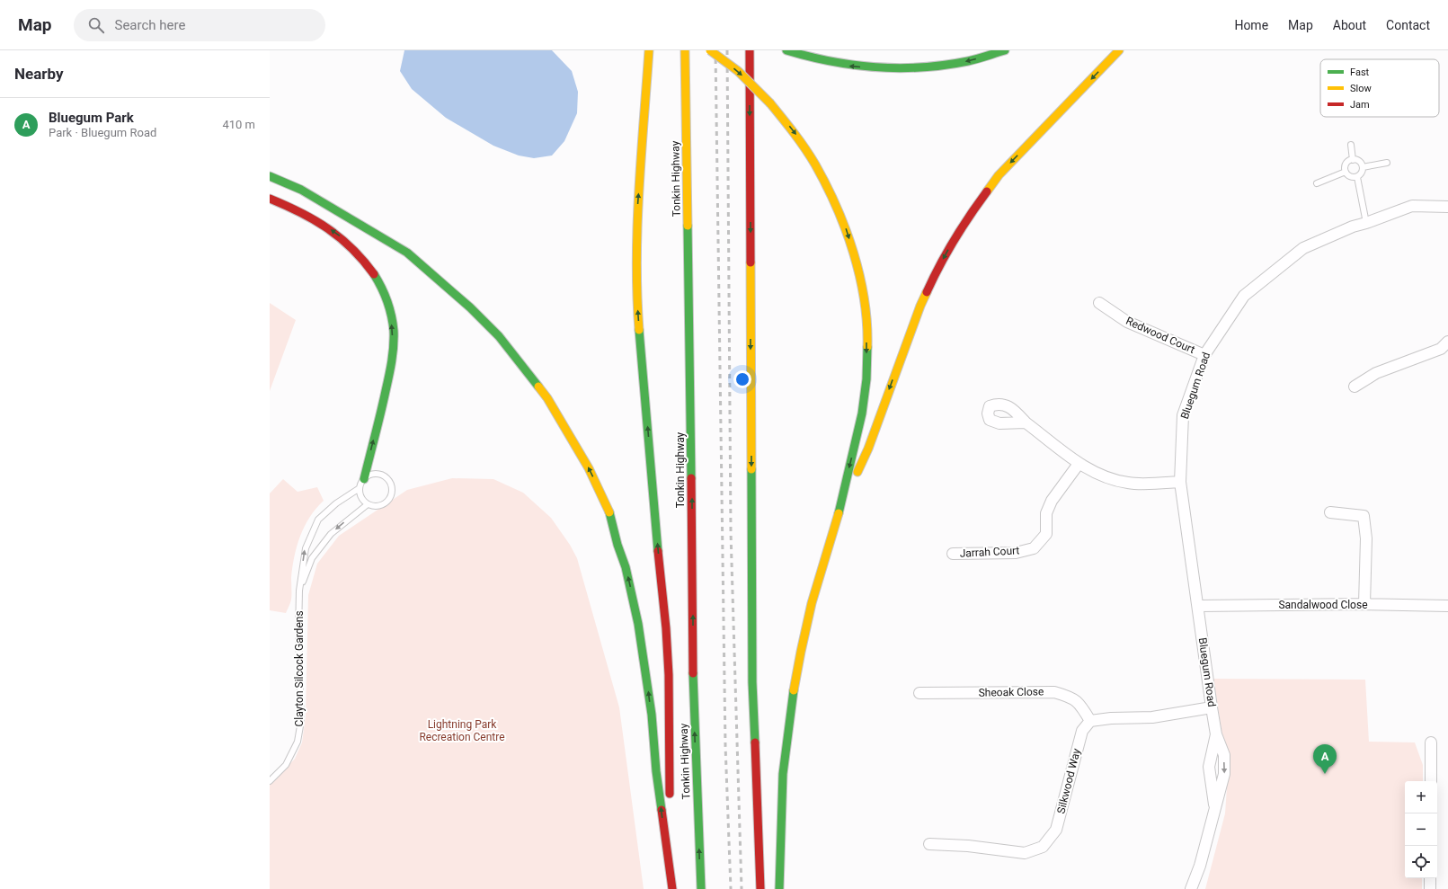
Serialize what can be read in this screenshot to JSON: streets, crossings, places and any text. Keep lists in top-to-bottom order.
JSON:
{
  "streets": {
    "highway": ["Tonkin Highway"],
    "street": [
      "Redwood Court",
      "Bluegum Road",
      "Jarrah Court",
      "Sandalwood Close",
      "Sheoak Close",
      "Silkwood Way"
    ],
    "lane": ["Clayton Silcock Gardens"]
  },
  "crossings": [
    ["Redwood Court", "Bluegum Road"],
    ["Bluegum Road", "Sandalwood Close"],
    ["Sheoak Close", "Silkwood Way"]
  ],
  "parks": ["Lightning Park Recreation Centre"],
  "legend": ["Fast", "Slow", "Jam"],
  "page": {
    "header": "Map",
    "search": "Search here",
    "nav": [
      "Home",
      "Map",
      "About",
      "Contact"
    ],
    "heading": "Nearby",
    "list": [
      {
        "mark": "A",
        "name": "Bluegum Park",
        "note": "Park · Bluegum Road",
        "value": "410 m"
      }
    ],
    "pins": "A",
    "map_buttons": ["+", "−"]
  }
}
